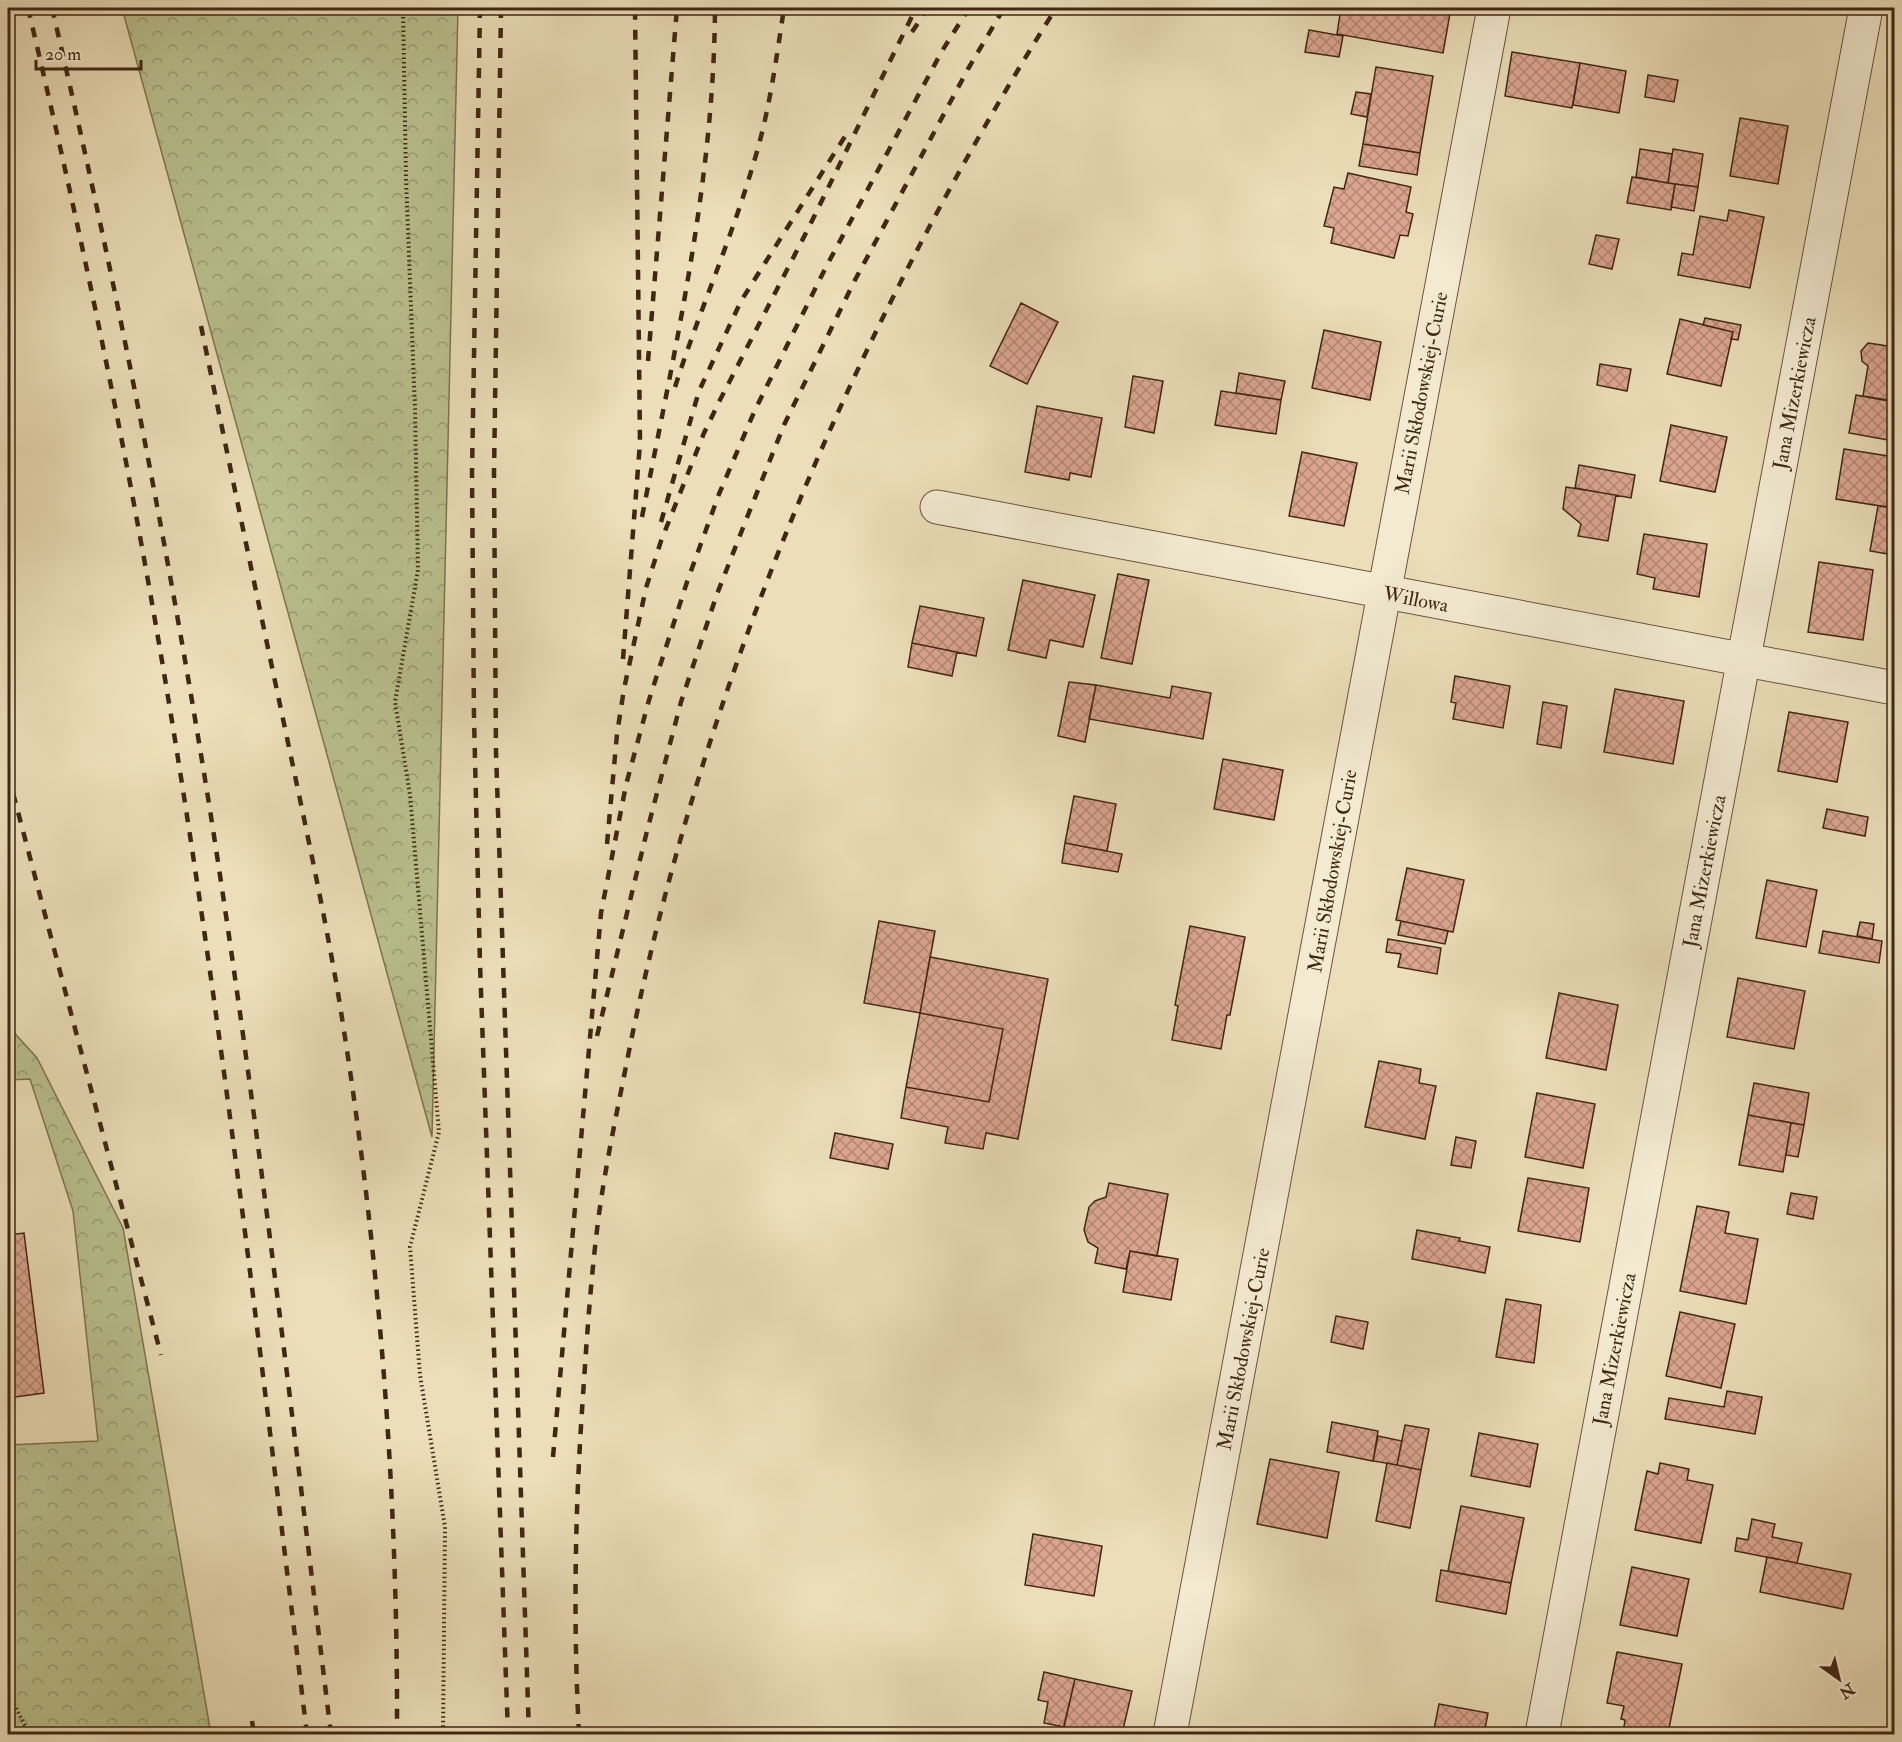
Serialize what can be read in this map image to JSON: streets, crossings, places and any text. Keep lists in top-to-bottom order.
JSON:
{
  "streets": {
    "street": ["Marii Skłodowskiej-Curie", "Jana Mizerkiewicza", "Willowa"]
  },
  "crossings": [
    ["Marii Skłodowskiej-Curie", "Willowa"],
    ["Jana Mizerkiewicza", "Willowa"]
  ],
  "scale_bar": "20 m",
  "north": "bottom right"
}
